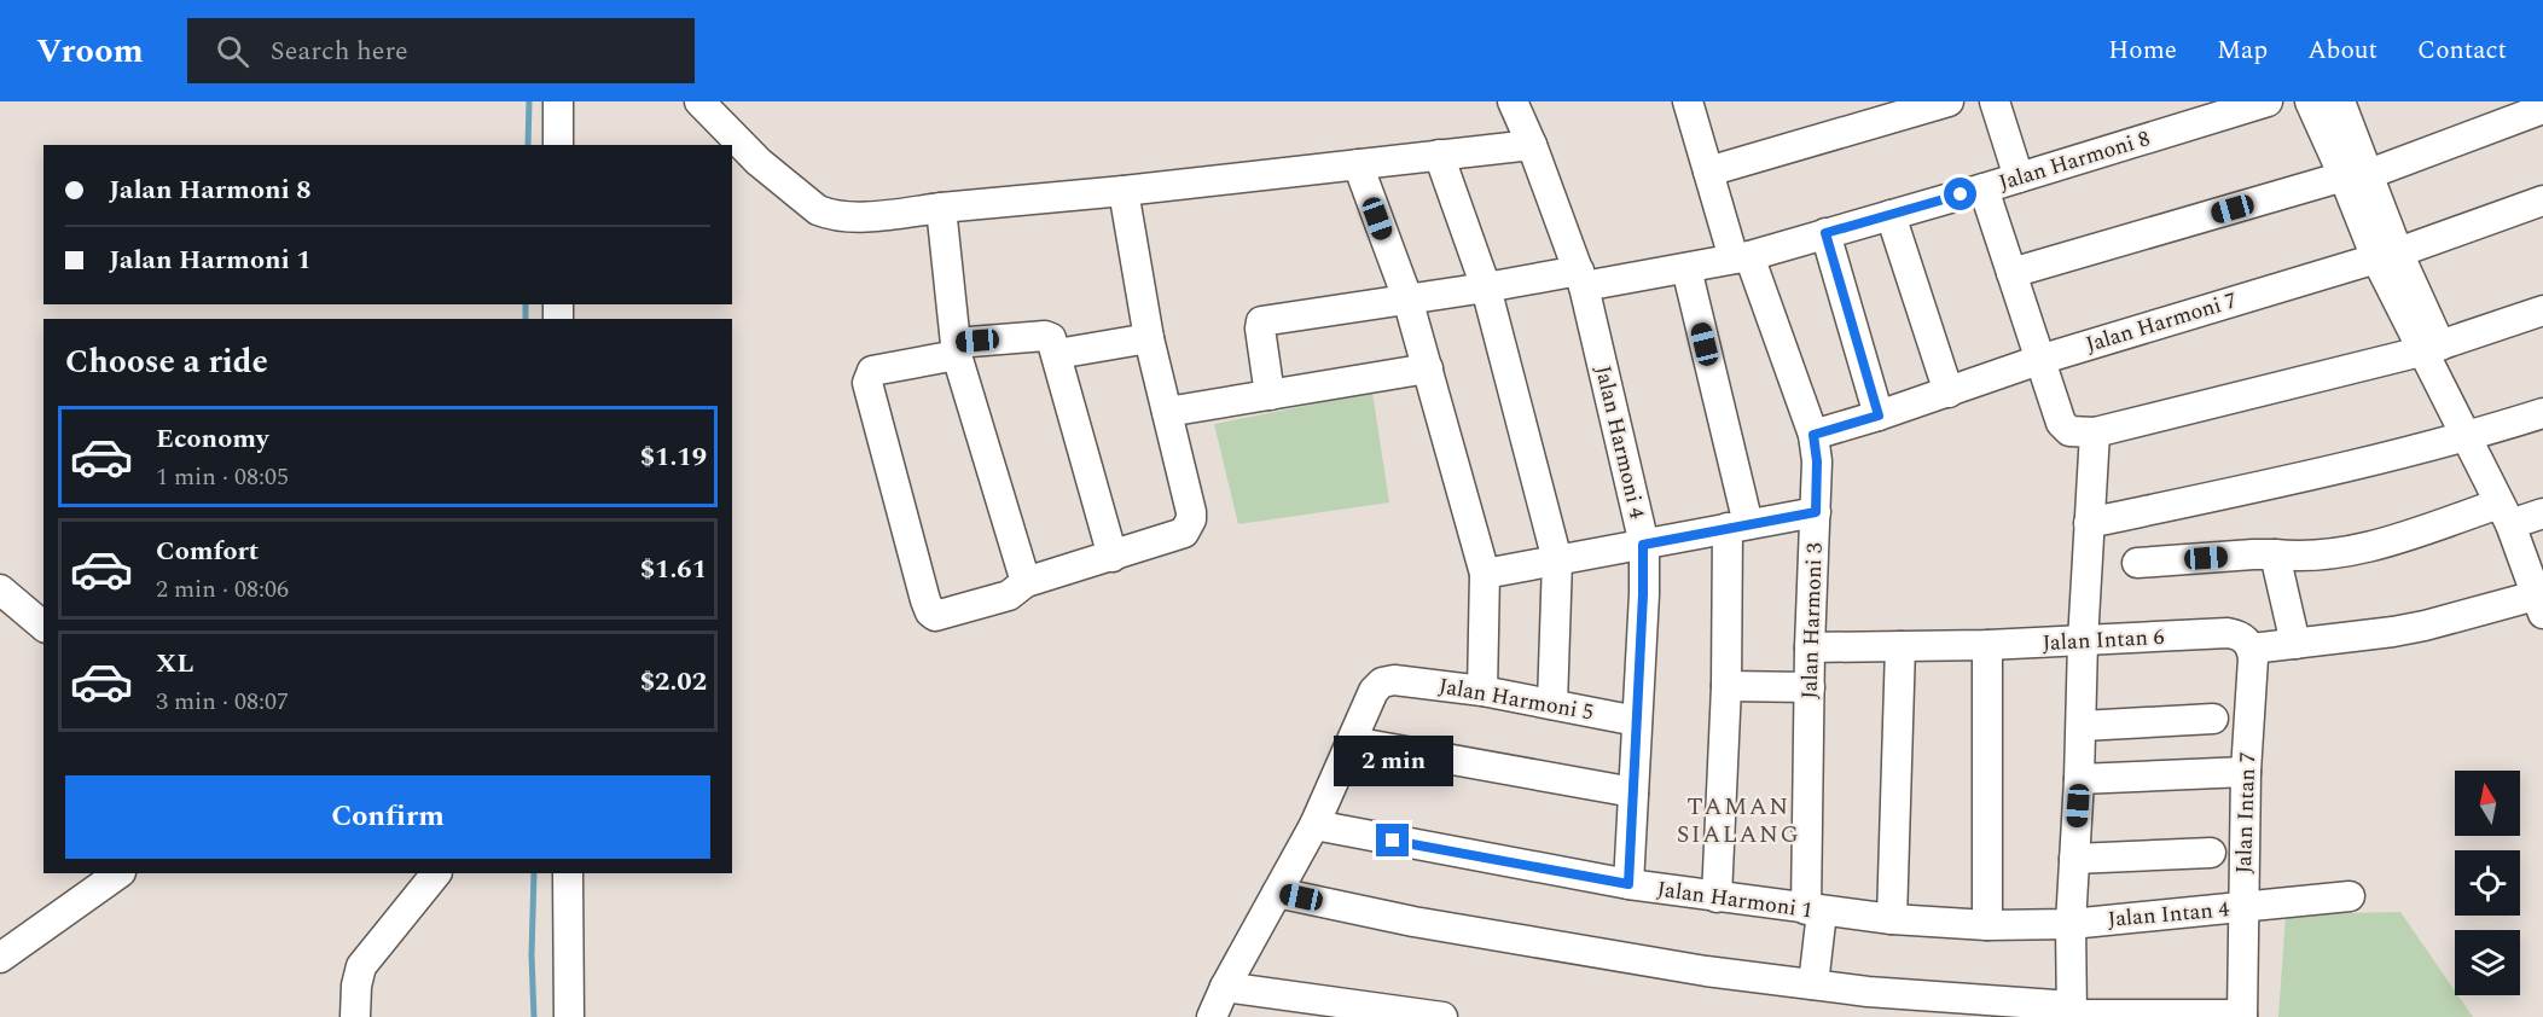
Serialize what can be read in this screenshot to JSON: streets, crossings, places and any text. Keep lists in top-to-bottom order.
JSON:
{
  "streets": {
    "street": [
      "Jalan Harmoni 8",
      "Jalan Harmoni 7",
      "Jalan Harmoni 4",
      "Jalan Harmoni 3",
      "Jalan Intan 6",
      "Jalan Harmoni 5",
      "Jalan Intan 7",
      "Jalan Harmoni 1",
      "Jalan Intan 4"
    ]
  },
  "crossings": [
    ["Jalan Harmoni 8", "Jalan Harmoni 4"],
    ["Jalan Harmoni 8", "Jalan Harmoni 3"],
    ["Jalan Harmoni 7", "Jalan Harmoni 3"],
    ["Jalan Harmoni 4", "Jalan Harmoni 5"],
    ["Jalan Harmoni 4", "Jalan Harmoni 1"],
    ["Jalan Harmoni 3", "Jalan Intan 6"],
    ["Jalan Harmoni 3", "Jalan Harmoni 1"],
    ["Jalan Intan 6", "Jalan Intan 7"],
    ["Jalan Intan 7", "Jalan Intan 4"],
    ["Jalan Harmoni 1", "Jalan Intan 4"]
  ],
  "districts": ["TAMAN SIALANG"],
  "north": "top",
  "page": {
    "header": "Vroom",
    "search": "Search here",
    "nav": [
      "Home",
      "Map",
      "About",
      "Contact"
    ],
    "banner": ["Jalan Harmoni 8", "Jalan Harmoni 1"],
    "heading": "Choose a ride",
    "list": [
      {
        "name": "Economy",
        "note": "1 min · 08:05",
        "value": "$1.19"
      },
      {
        "name": "Comfort",
        "note": "2 min · 08:06",
        "value": "$1.61"
      },
      {
        "name": "XL",
        "note": "3 min · 08:07",
        "value": "$2.02"
      }
    ],
    "bubble": "2 min",
    "buttons": "Confirm"
  }
}
